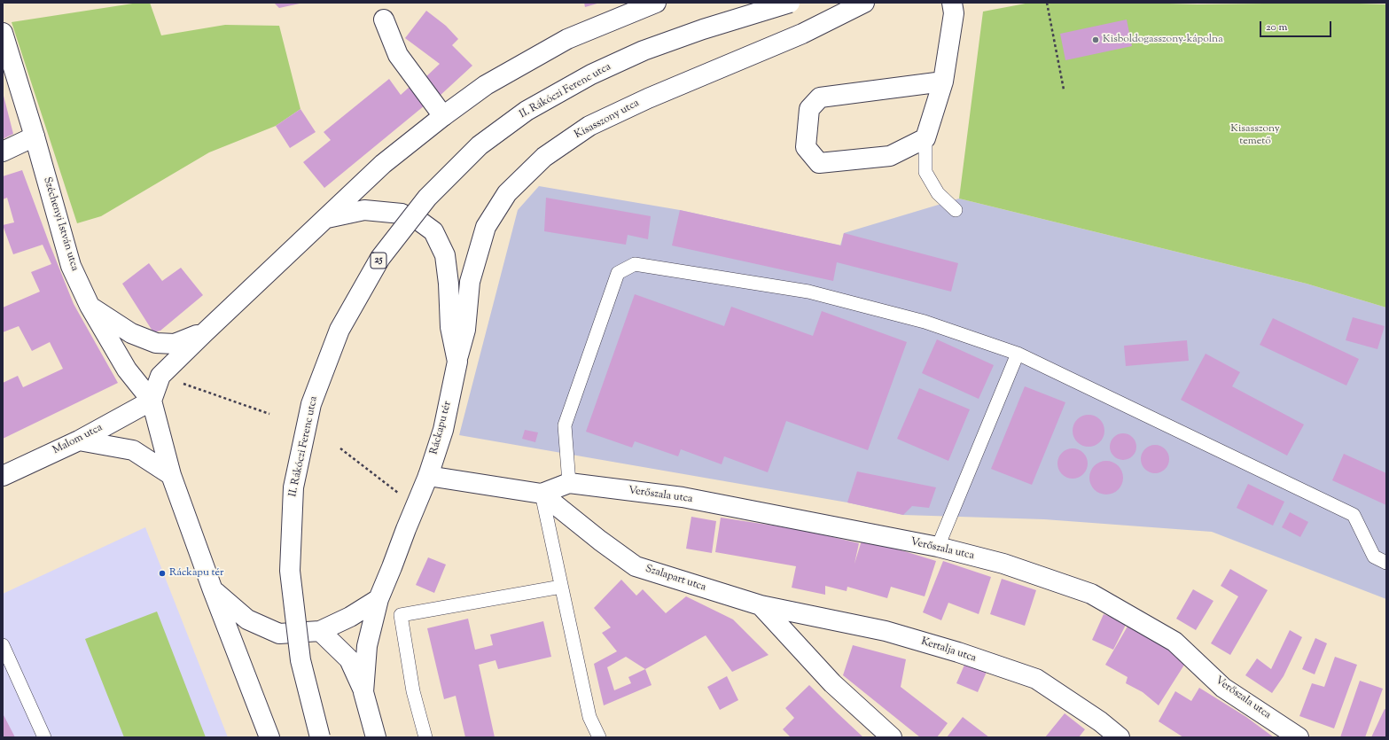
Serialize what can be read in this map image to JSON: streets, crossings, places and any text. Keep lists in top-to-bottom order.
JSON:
{
  "streets": {
    "main road": [
      "II. Rákóczi Ferenc utca",
      "Kisasszony utca",
      "Széchenyi István utca",
      "25",
      "Ráckapu tér",
      "Malom utca",
      "Verőszala utca",
      "Szalapart utca",
      "Kertalja utca"
    ]
  },
  "crossings": [
    ["Kisasszony utca", "Ráckapu tér"],
    ["Széchenyi István utca", "Malom utca"],
    ["Ráckapu tér", "Szalapart utca"],
    ["Verőszala utca", "Szalapart utca"],
    ["Szalapart utca", "Kertalja utca"]
  ],
  "parks": ["Kisasszony temető"],
  "places": ["Kisboldogasszony-kápolna", "Ráckapu tér"],
  "scale_bar": "20 m"
}
